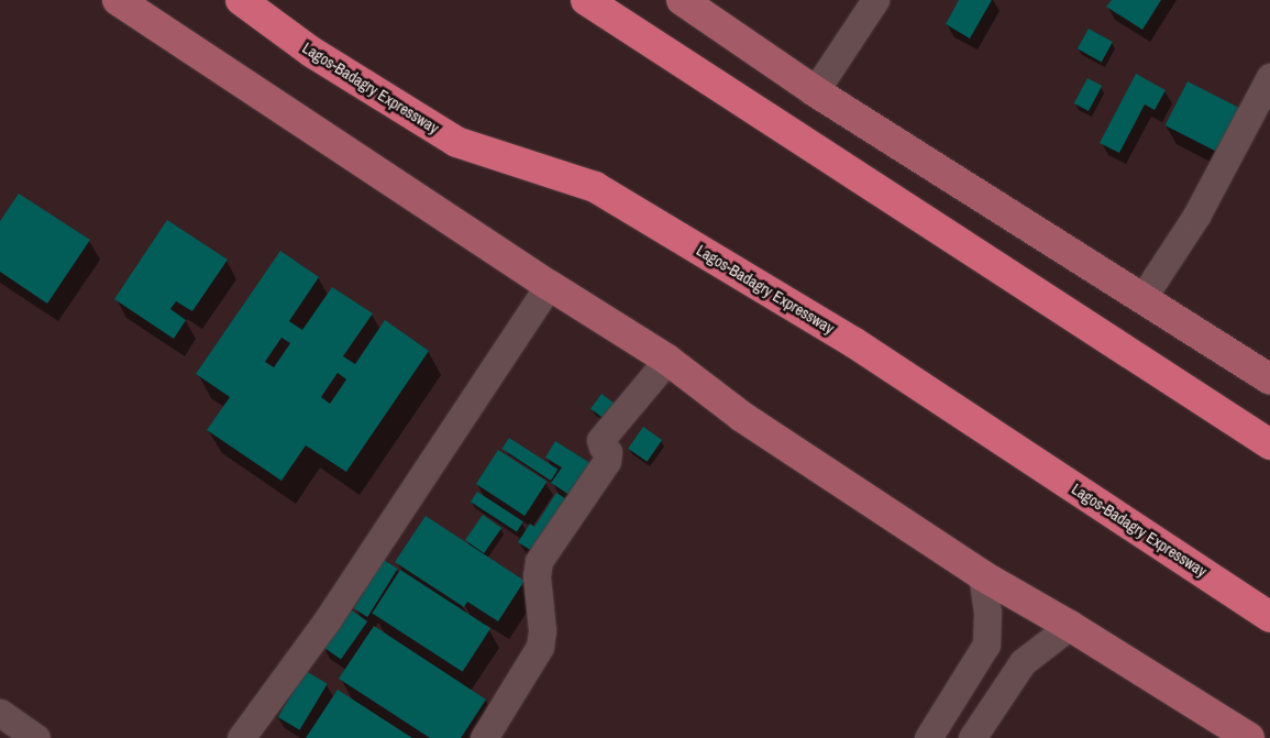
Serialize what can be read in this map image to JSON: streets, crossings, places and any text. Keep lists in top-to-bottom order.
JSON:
{
  "streets": {
    "highway": ["Lagos-Badagry Expressway"]
  }
}
